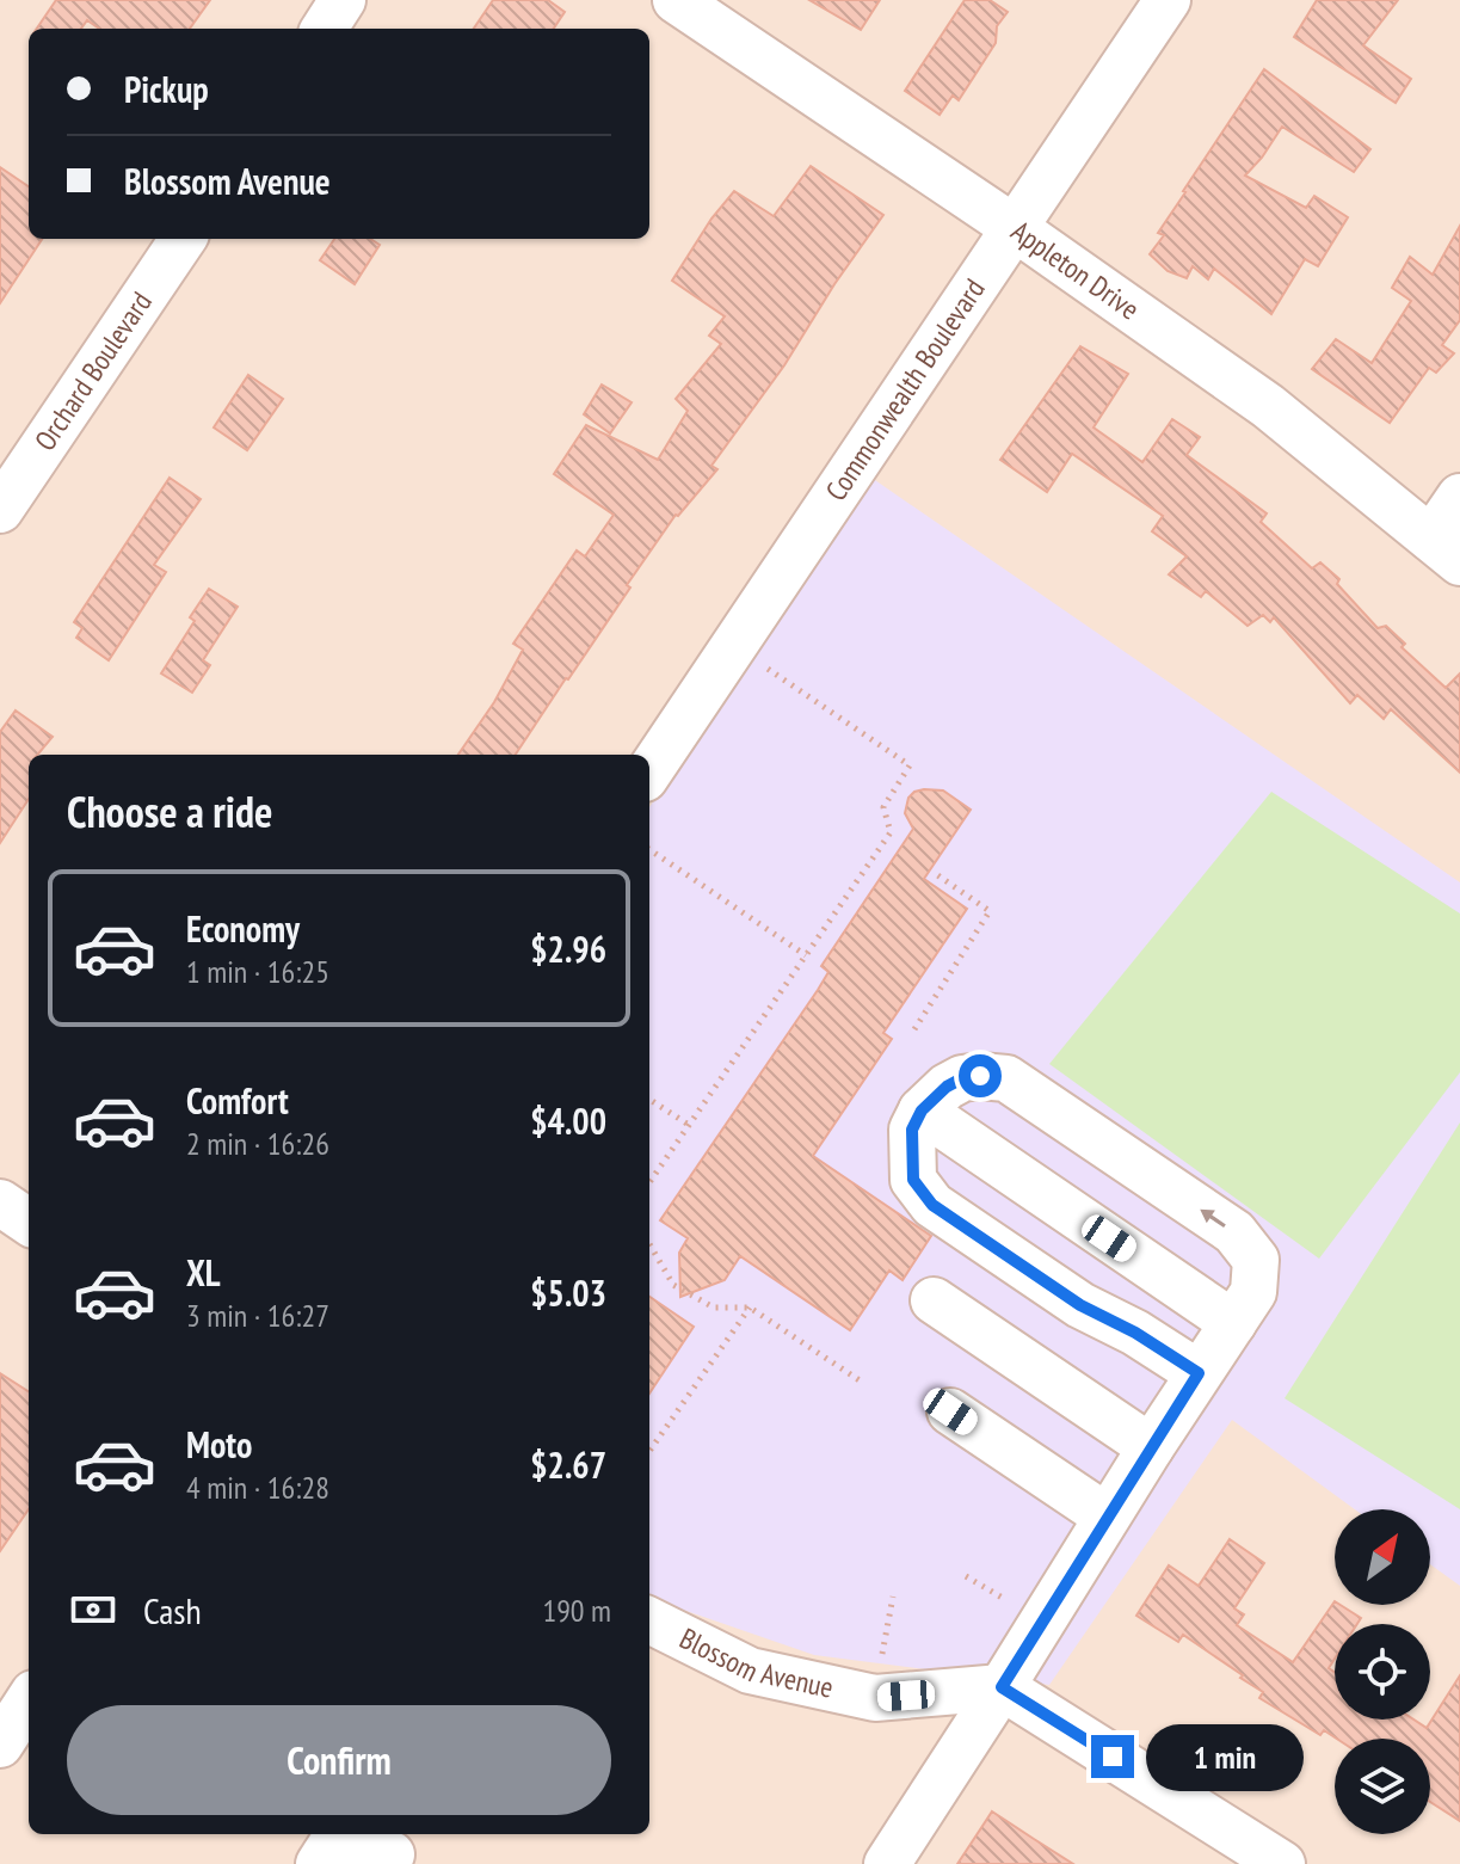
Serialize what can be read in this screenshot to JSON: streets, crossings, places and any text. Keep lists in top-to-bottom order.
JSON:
{
  "streets": {
    "street": [
      "Appleton Drive",
      "Orchard Boulevard",
      "Commonwealth Boulevard",
      "Blossom Avenue"
    ]
  },
  "crossings": [
    ["Appleton Drive", "Commonwealth Boulevard"]
  ],
  "north": "top right",
  "page": {
    "banner": ["Pickup", "Blossom Avenue"],
    "heading": "Choose a ride",
    "list": [
      {
        "name": "Economy",
        "note": "1 min · 16:25",
        "value": "$2.96"
      },
      {
        "name": "Comfort",
        "note": "2 min · 16:26",
        "value": "$4.00"
      },
      {
        "name": "XL",
        "note": "3 min · 16:27",
        "value": "$5.03"
      },
      {
        "name": "Moto",
        "note": "4 min · 16:28",
        "value": "$2.67"
      }
    ],
    "pay": ["Cash", "190 m"],
    "buttons": "Confirm",
    "bubble": "1 min"
  }
}
